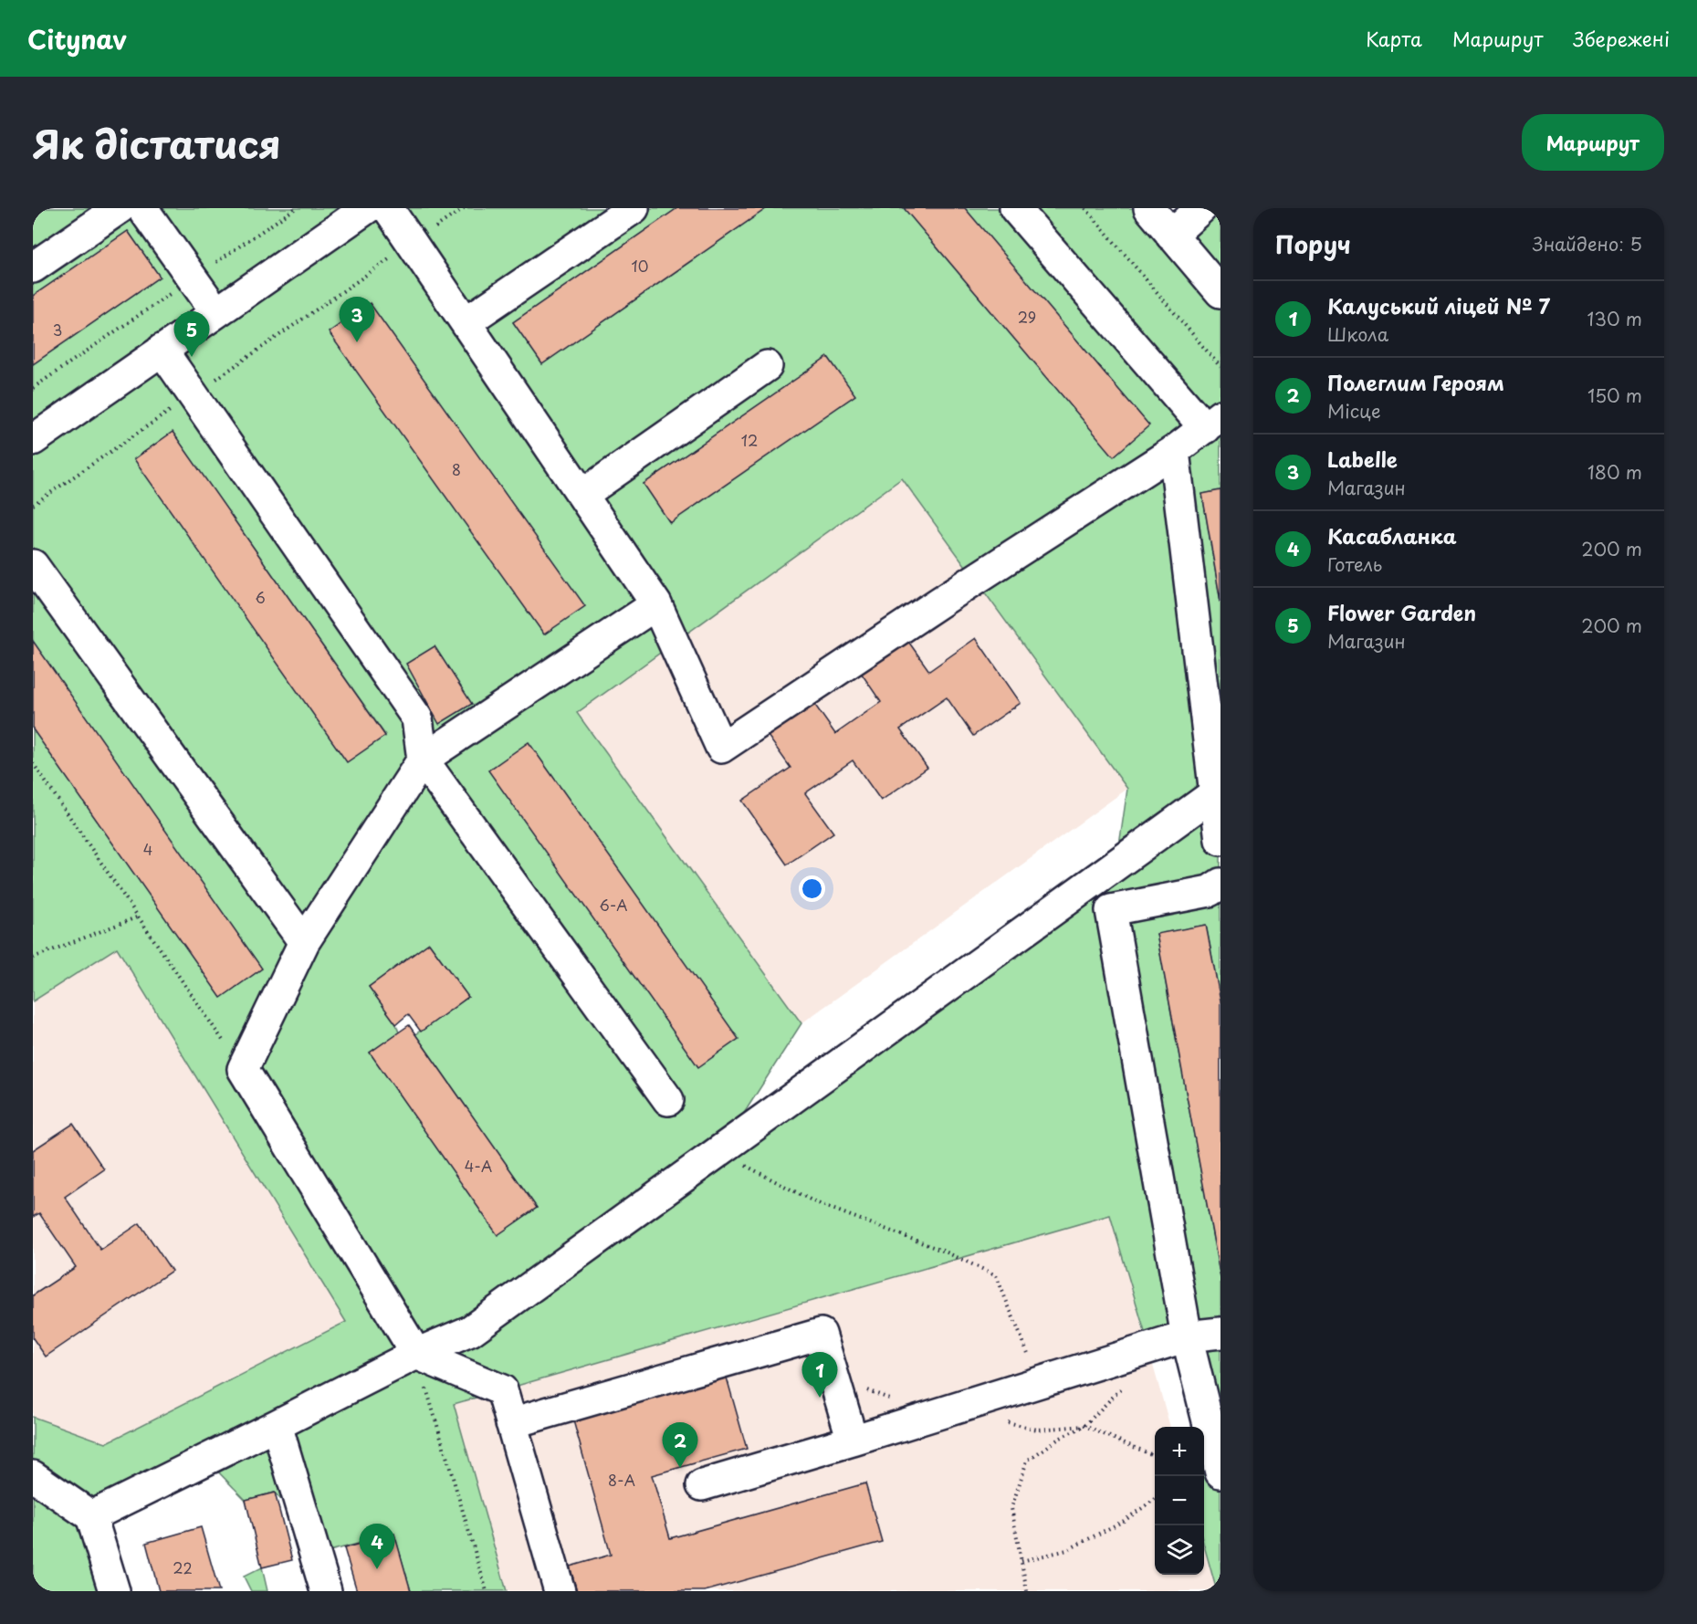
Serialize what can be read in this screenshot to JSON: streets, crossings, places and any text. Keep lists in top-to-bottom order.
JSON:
{
  "house_numbers": [
    "10",
    "29",
    "3",
    "12",
    "8",
    "6",
    "4",
    "6-А",
    "4-А",
    "8-А",
    "22"
  ],
  "page": {
    "header": "Citynav",
    "nav": ["Карта", "Маршрут", "Збережені"],
    "title": "Як дістатися",
    "buttons": "Маршрут",
    "heading": ["Поруч", "Знайдено: 5"],
    "list": [
      {
        "mark": "1",
        "name": "Калуський ліцей № 7",
        "note": "Школа",
        "value": "130 m"
      },
      {
        "mark": "2",
        "name": "Полеглим Героям",
        "note": "Місце",
        "value": "150 m"
      },
      {
        "mark": "3",
        "name": "Labelle",
        "note": "Магазин",
        "value": "180 m"
      },
      {
        "mark": "4",
        "name": "Касабланка",
        "note": "Готель",
        "value": "200 m"
      },
      {
        "mark": "5",
        "name": "Flower Garden",
        "note": "Магазин",
        "value": "200 m"
      }
    ],
    "pins": [
      "3",
      "5",
      "1",
      "2",
      "4"
    ],
    "map_buttons": ["+", "−"]
  }
}
